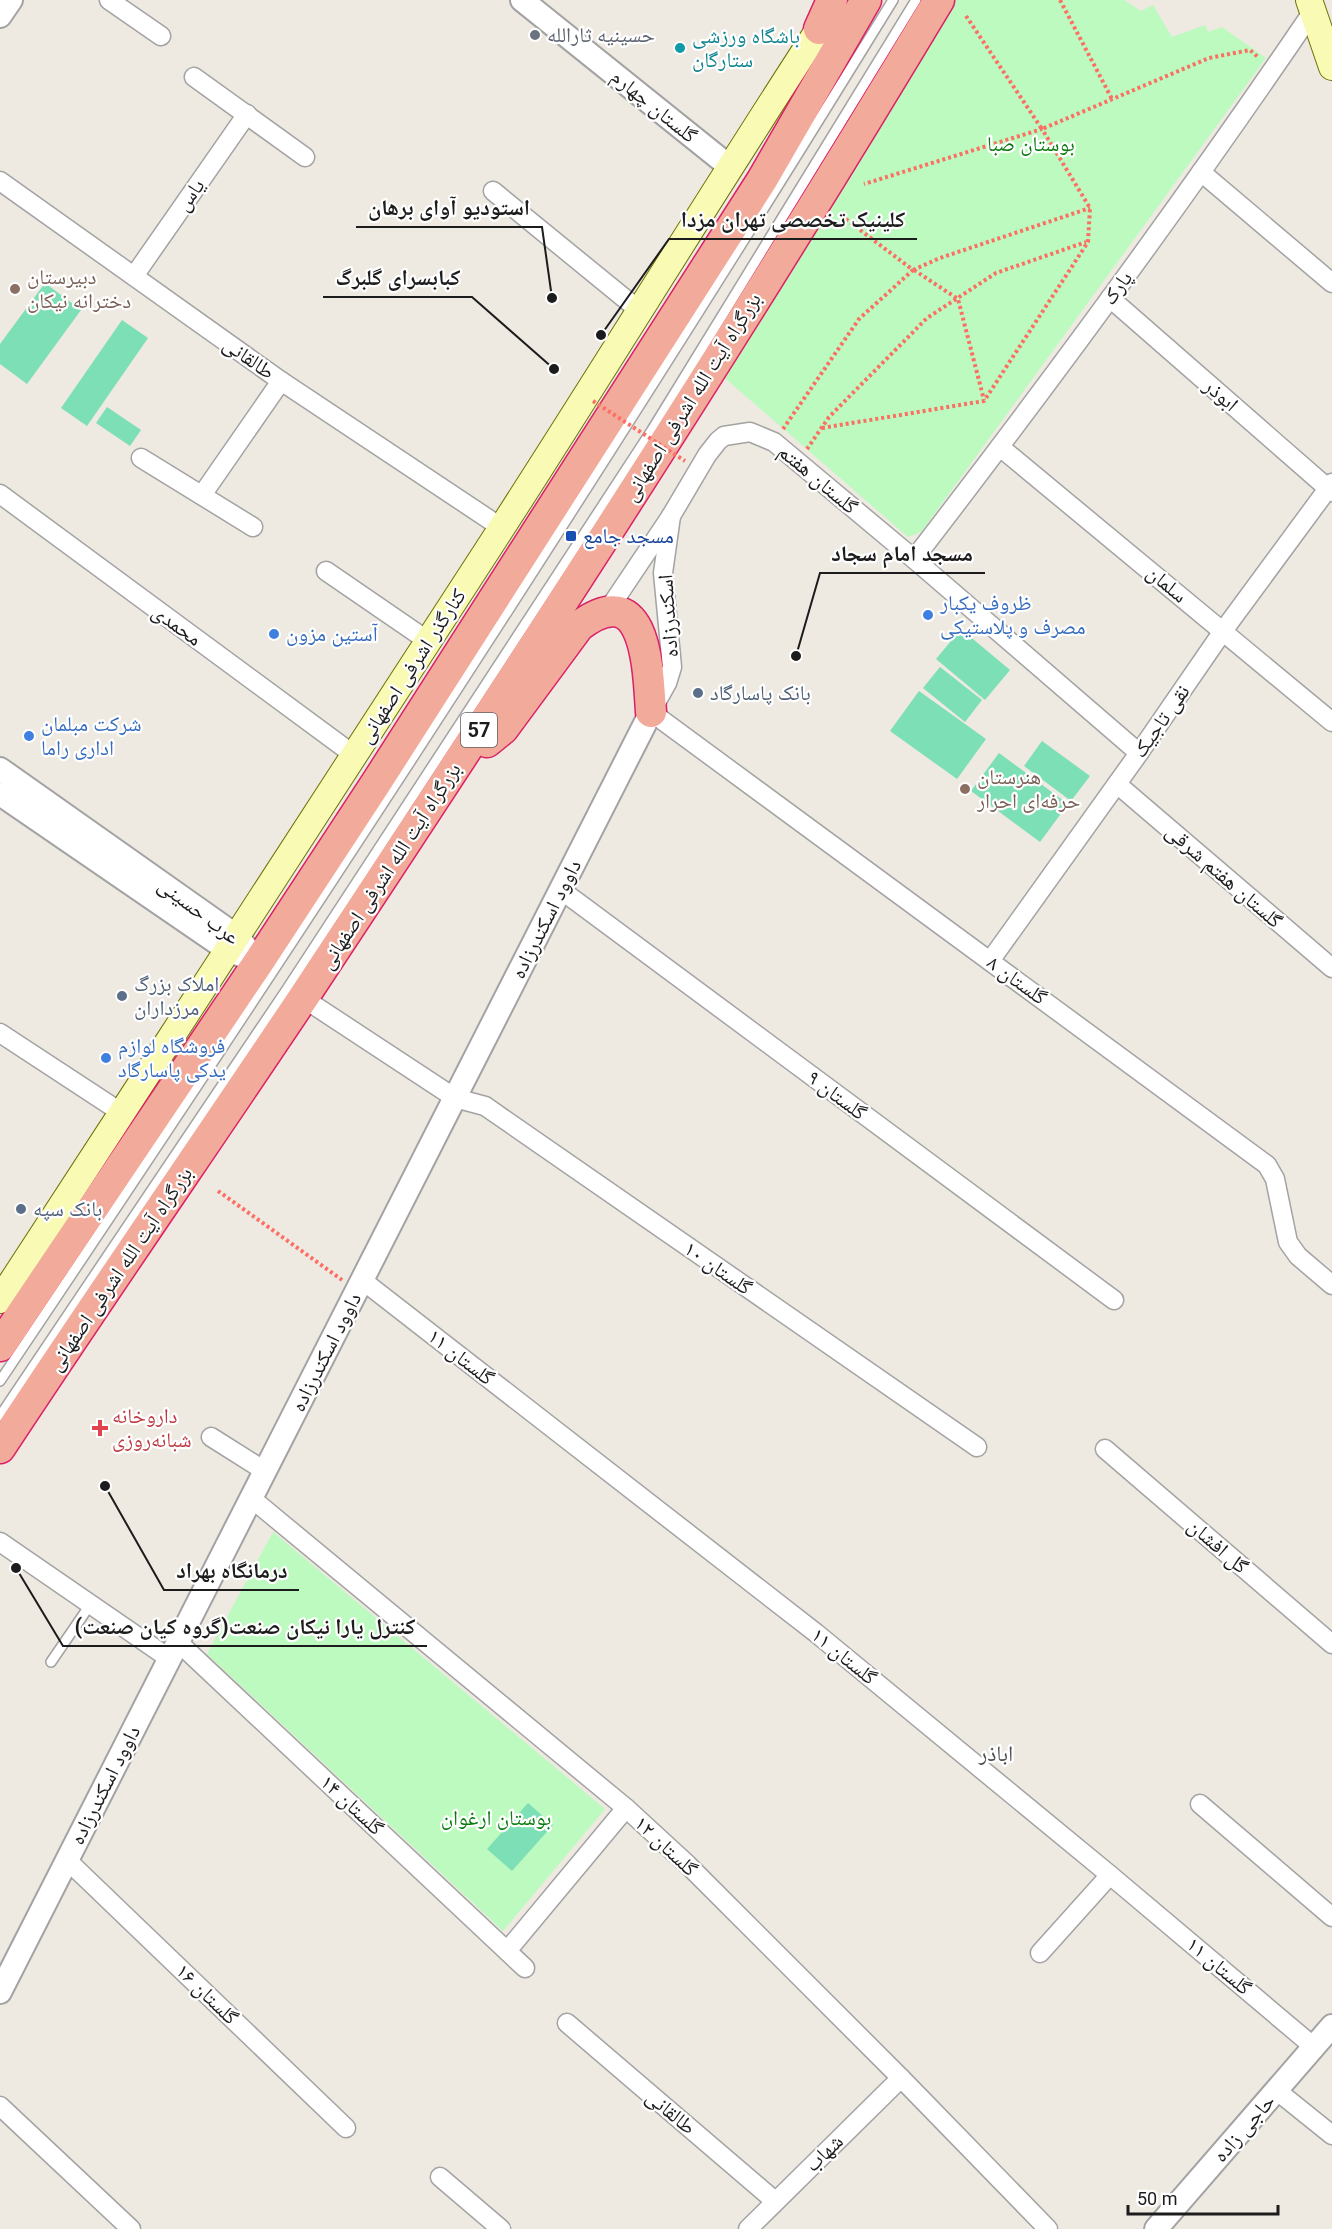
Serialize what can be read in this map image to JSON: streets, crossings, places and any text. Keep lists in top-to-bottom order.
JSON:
{
  "streets": {
    "highway": ["بزرگراه آیت الله اشرفی اصفهانی", "57"],
    "main road": ["کنارگذر اشرفی اصفهانی"],
    "street": [
      "گلستان چهارم",
      "یاس",
      "پارک",
      "طالقانی",
      "ابوذر",
      "گلستان هفتم",
      "سلمان",
      "اسکندرزاده",
      "محمدی",
      "نقی تاجیک",
      "گلستان هفتم شرقی",
      "عرب حسینی",
      "داوود اسکندرزاده",
      "گلستان ٨",
      "گلستان ۹",
      "گلستان ۱۰",
      "گلستان ۱۱",
      "گل افشان",
      "گلستان ۱۴",
      "گلستان ۱۲",
      "گلستان ۱۶",
      "حاجی زاده",
      "شهاب"
    ]
  },
  "crossings": [
    ["گلستان چهارم", "کنارگذر اشرفی اصفهانی"],
    ["یاس", "طالقانی"],
    ["پارک", "ابوذر"],
    ["پارک", "گلستان هفتم"],
    ["پارک", "سلمان"],
    ["طالقانی", "کنارگذر اشرفی اصفهانی"],
    ["طالقانی", "شهاب"],
    ["ابوذر", "نقی تاجیک"],
    ["بزرگراه آیت الله اشرفی اصفهانی", "گلستان ۱۰"],
    ["گلستان هفتم", "اسکندرزاده"],
    ["گلستان هفتم", "نقی تاجیک"],
    ["سلمان", "نقی تاجیک"],
    ["اسکندرزاده", "داوود اسکندرزاده"],
    ["اسکندرزاده", "گلستان ٨"],
    ["محمدی", "کنارگذر اشرفی اصفهانی"],
    ["کنارگذر اشرفی اصفهانی", "عرب حسینی"],
    ["نقی تاجیک", "گلستان هفتم شرقی"],
    ["نقی تاجیک", "گلستان ٨"],
    ["داوود اسکندرزاده", "گلستان ٨"],
    ["داوود اسکندرزاده", "گلستان ۹"],
    ["داوود اسکندرزاده", "گلستان ۱۰"],
    ["داوود اسکندرزاده", "گلستان ۱۱"],
    ["داوود اسکندرزاده", "گلستان ۱۴"],
    ["داوود اسکندرزاده", "گلستان ۱۲"],
    ["داوود اسکندرزاده", "گلستان ۱۶"],
    ["گلستان ۱۱", "حاجی زاده"],
    ["گلستان ۱۲", "شهاب"]
  ],
  "districts": ["اباذر"],
  "parks": ["بوستان صبا", "بوستان ارغوان"],
  "places": {
    "other": [
      "حسینیه ثارالله",
      "باشگاه ورزشی ستارگان",
      "دبیرستان دخترانه نیکان",
      "استودیو آوای برهان",
      "کلینیک تخصصی تهران مزدا",
      "کبابسرای گلبرگ",
      "ظروف یکبار مصرف و پلاستیکی",
      "آستین مزون",
      "مسجد امام سجاد",
      "بانک پاسارگاد",
      "شرکت مبلمان اداری راما",
      "هنرستان حرفه‌ای احرار",
      "املاک بزرگ مرزداران",
      "فروشگاه لوازم یدکی پاسارگاد",
      "بانک سپه",
      "درمانگاه بهراد",
      "کنترل یارا نیکان صنعت(گروه کیان صنعت)"
    ],
    "transit": ["مسجد جامع"],
    "health": ["داروخانه شبانه‌روزی"]
  },
  "scale_bar": "50 m"
}
